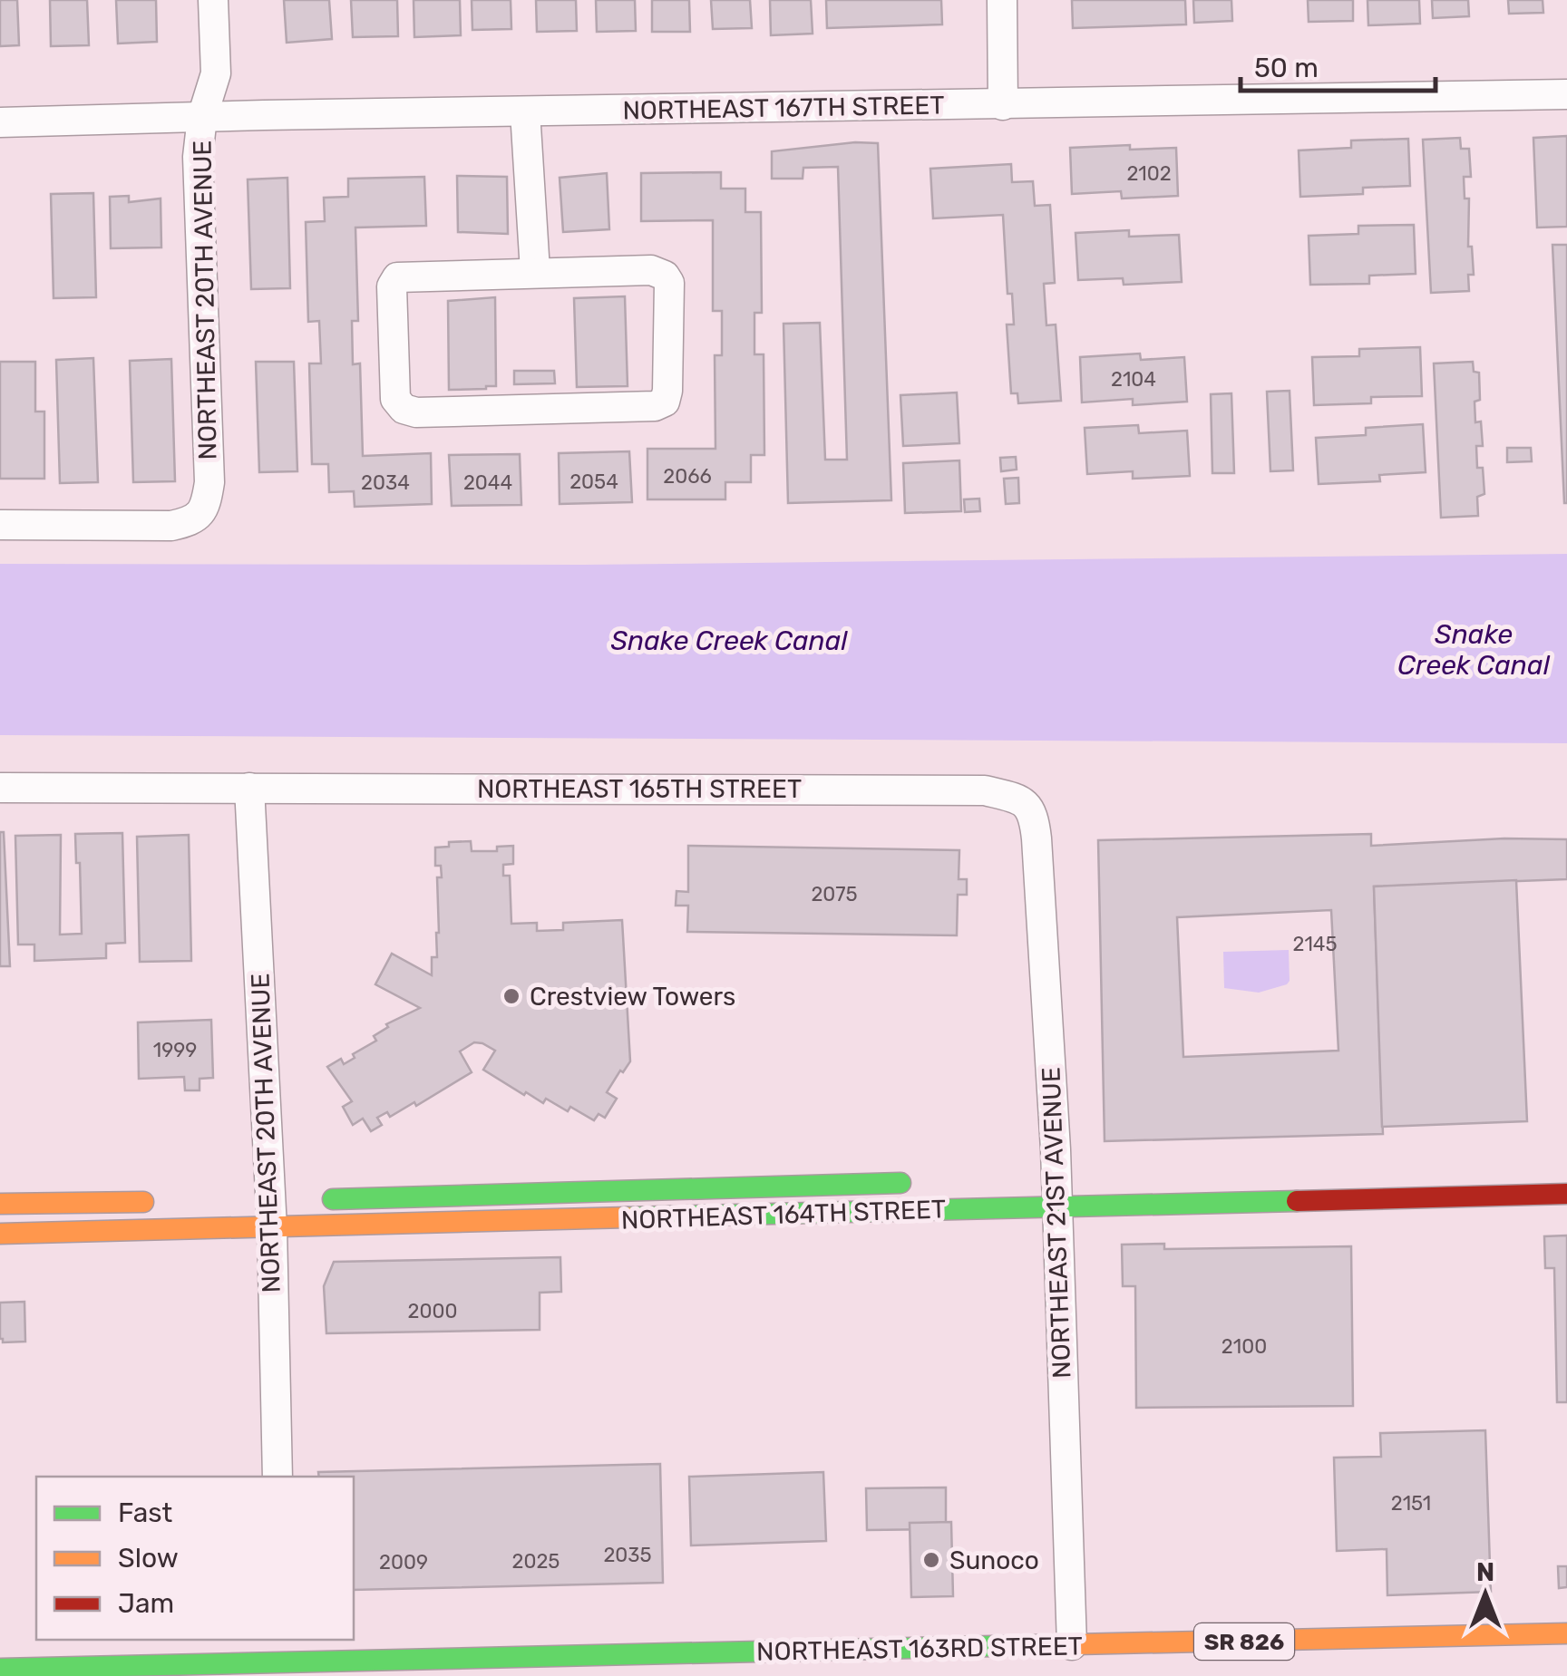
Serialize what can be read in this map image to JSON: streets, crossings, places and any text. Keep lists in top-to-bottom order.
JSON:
{
  "streets": {
    "street": [
      "NORTHEAST 167TH STREET",
      "NORTHEAST 20TH AVENUE",
      "NORTHEAST 165TH STREET",
      "NORTHEAST 164TH STREET",
      "NORTHEAST 21ST AVENUE",
      "SR 826",
      "NORTHEAST 163RD STREET"
    ]
  },
  "crossings": [
    ["NORTHEAST 167TH STREET", "NORTHEAST 20TH AVENUE"],
    ["NORTHEAST 20TH AVENUE", "NORTHEAST 165TH STREET"],
    ["NORTHEAST 20TH AVENUE", "NORTHEAST 164TH STREET"],
    ["NORTHEAST 165TH STREET", "NORTHEAST 21ST AVENUE"],
    ["NORTHEAST 164TH STREET", "NORTHEAST 21ST AVENUE"],
    ["NORTHEAST 21ST AVENUE", "NORTHEAST 163RD STREET"]
  ],
  "water": ["Snake Creek Canal"],
  "places": ["Crestview Towers", "Sunoco"],
  "house_numbers": [
    "2102",
    "2104",
    "2066",
    "2054",
    "2034",
    "2044",
    "2075",
    "2145",
    "1999",
    "2000",
    "2100",
    "2151",
    "2035",
    "2025",
    "2009"
  ],
  "legend": ["Fast", "Slow", "Jam"],
  "scale_bar": "50 m",
  "north": "top"
}
